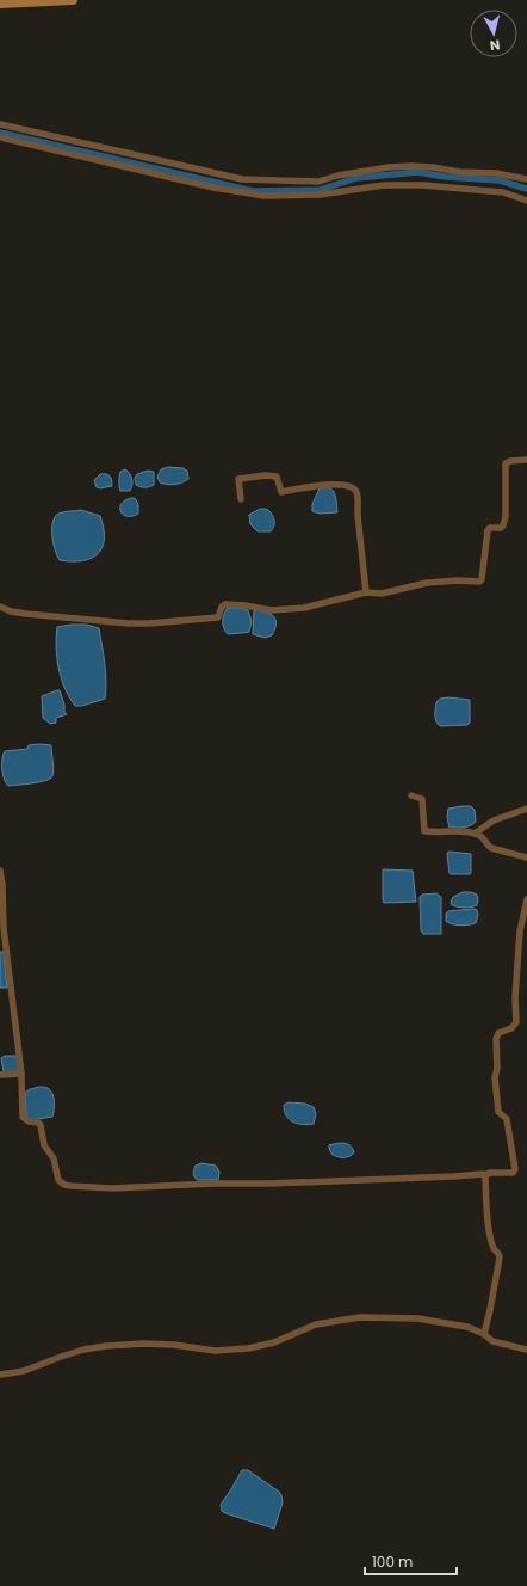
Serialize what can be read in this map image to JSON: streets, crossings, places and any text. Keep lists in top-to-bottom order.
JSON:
{
  "scale_bar": "100 m",
  "north": "bottom"
}
